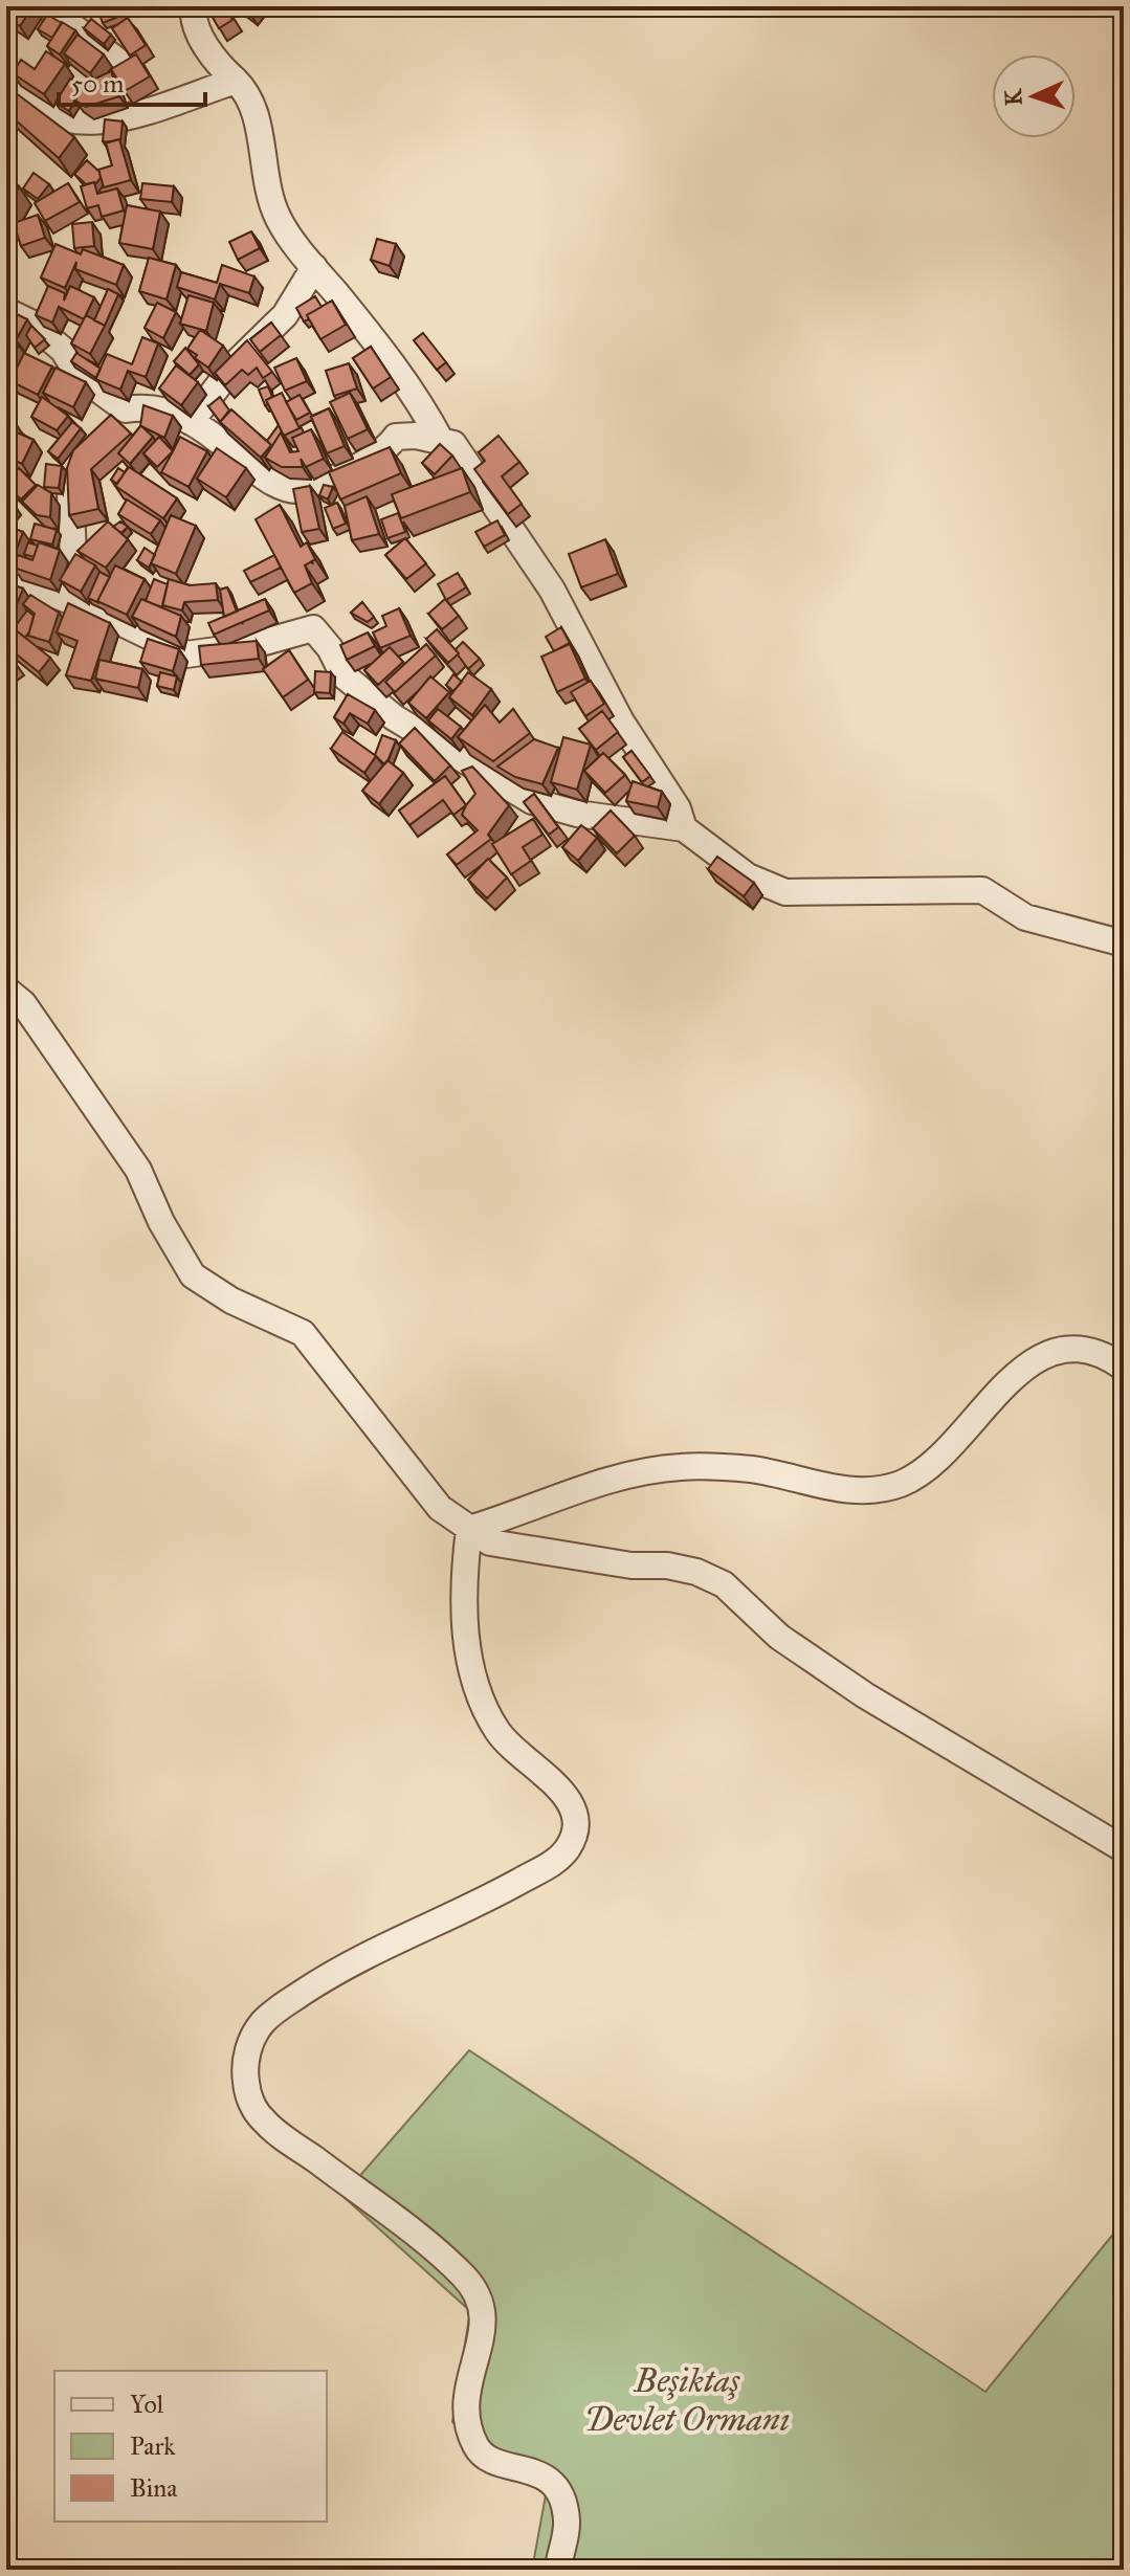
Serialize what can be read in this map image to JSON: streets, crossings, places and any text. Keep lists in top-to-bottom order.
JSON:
{
  "parks": ["Beşiktaş Devlet Ormanı"],
  "legend": ["Yol", "Park", "Bina"],
  "scale_bar": "50 m",
  "north": "left"
}
